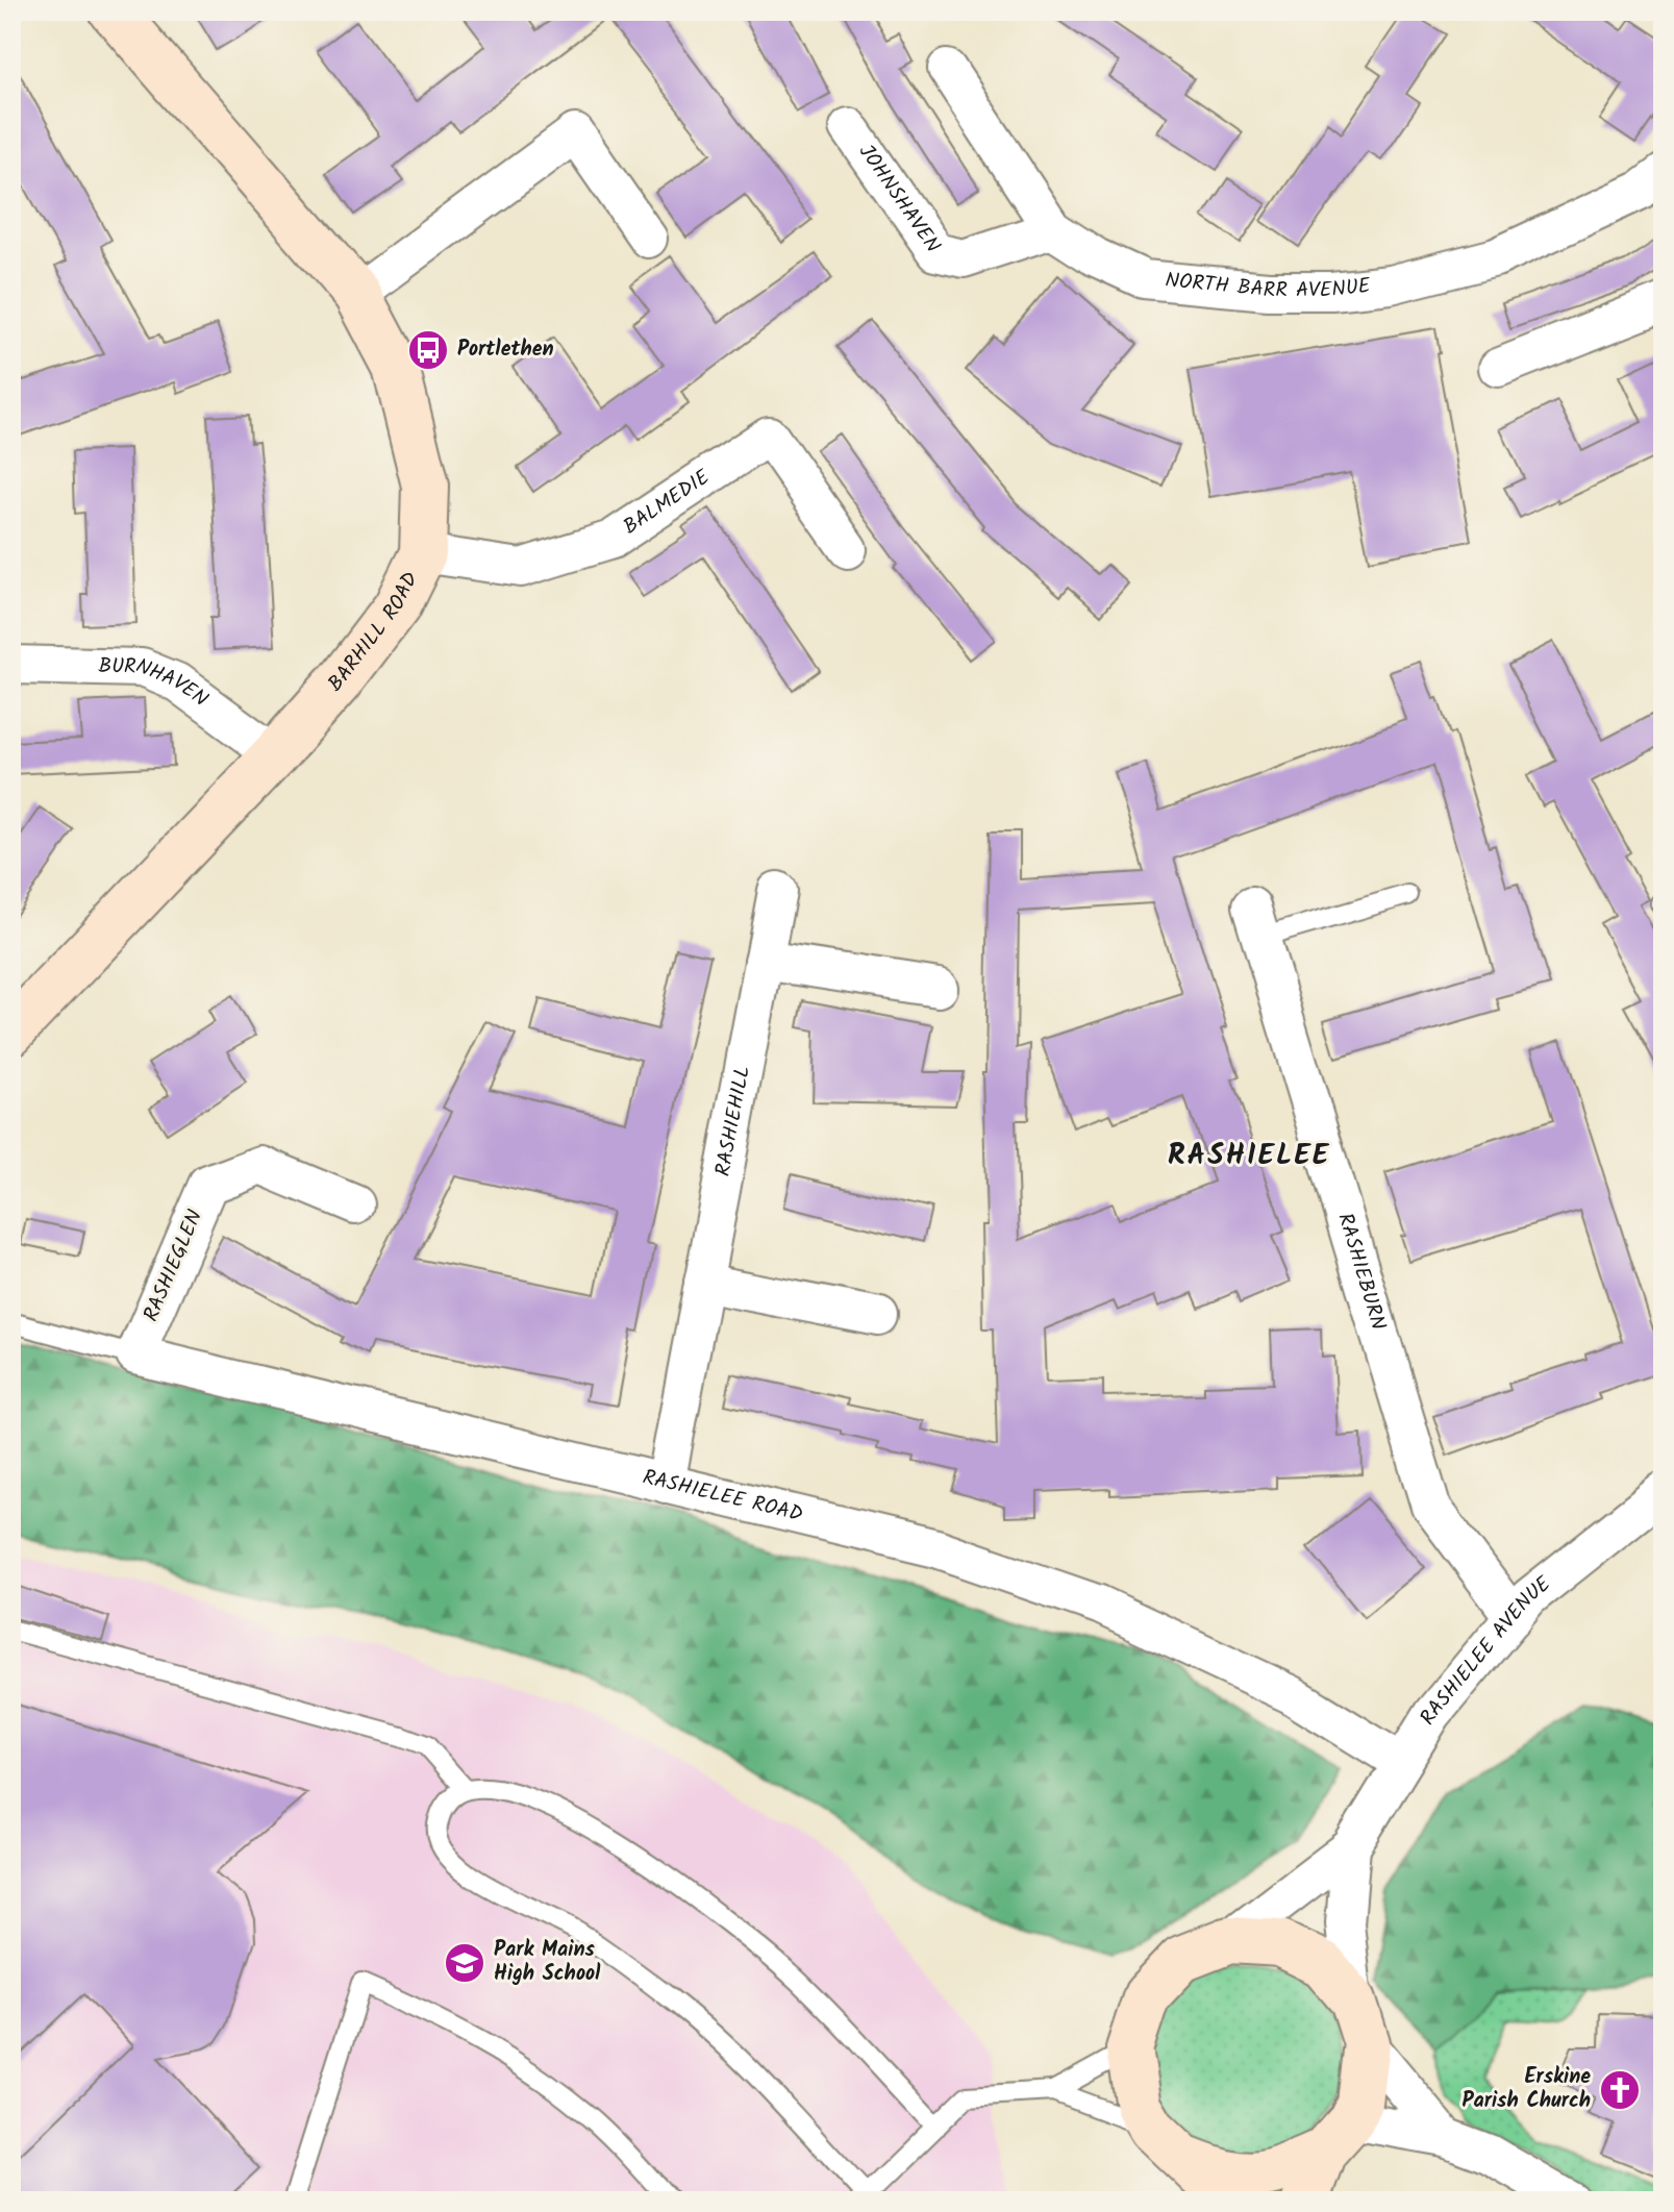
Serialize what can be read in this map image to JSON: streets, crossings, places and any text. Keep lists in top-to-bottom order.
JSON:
{
  "streets": {
    "street": [
      "JOHNSHAVEN",
      "NORTH BARR AVENUE",
      "BALMEDIE",
      "BARHILL ROAD",
      "BURNHAVEN",
      "RASHIEHILL",
      "RASHIEGLEN",
      "RASHIEBURN",
      "RASHIELEE ROAD",
      "RASHIELEE AVENUE"
    ]
  },
  "crossings": [
    ["JOHNSHAVEN", "NORTH BARR AVENUE"],
    ["BALMEDIE", "BARHILL ROAD"],
    ["BARHILL ROAD", "BURNHAVEN"],
    ["RASHIEHILL", "RASHIELEE ROAD"],
    ["RASHIEGLEN", "RASHIELEE ROAD"],
    ["RASHIEBURN", "RASHIELEE AVENUE"],
    ["RASHIELEE ROAD", "RASHIELEE AVENUE"]
  ],
  "districts": ["RASHIELEE"],
  "places": {
    "bus stop": ["Portlethen"],
    "school or university": ["Park Mains High School"],
    "church": ["Erskine Parish Church"]
  }
}
